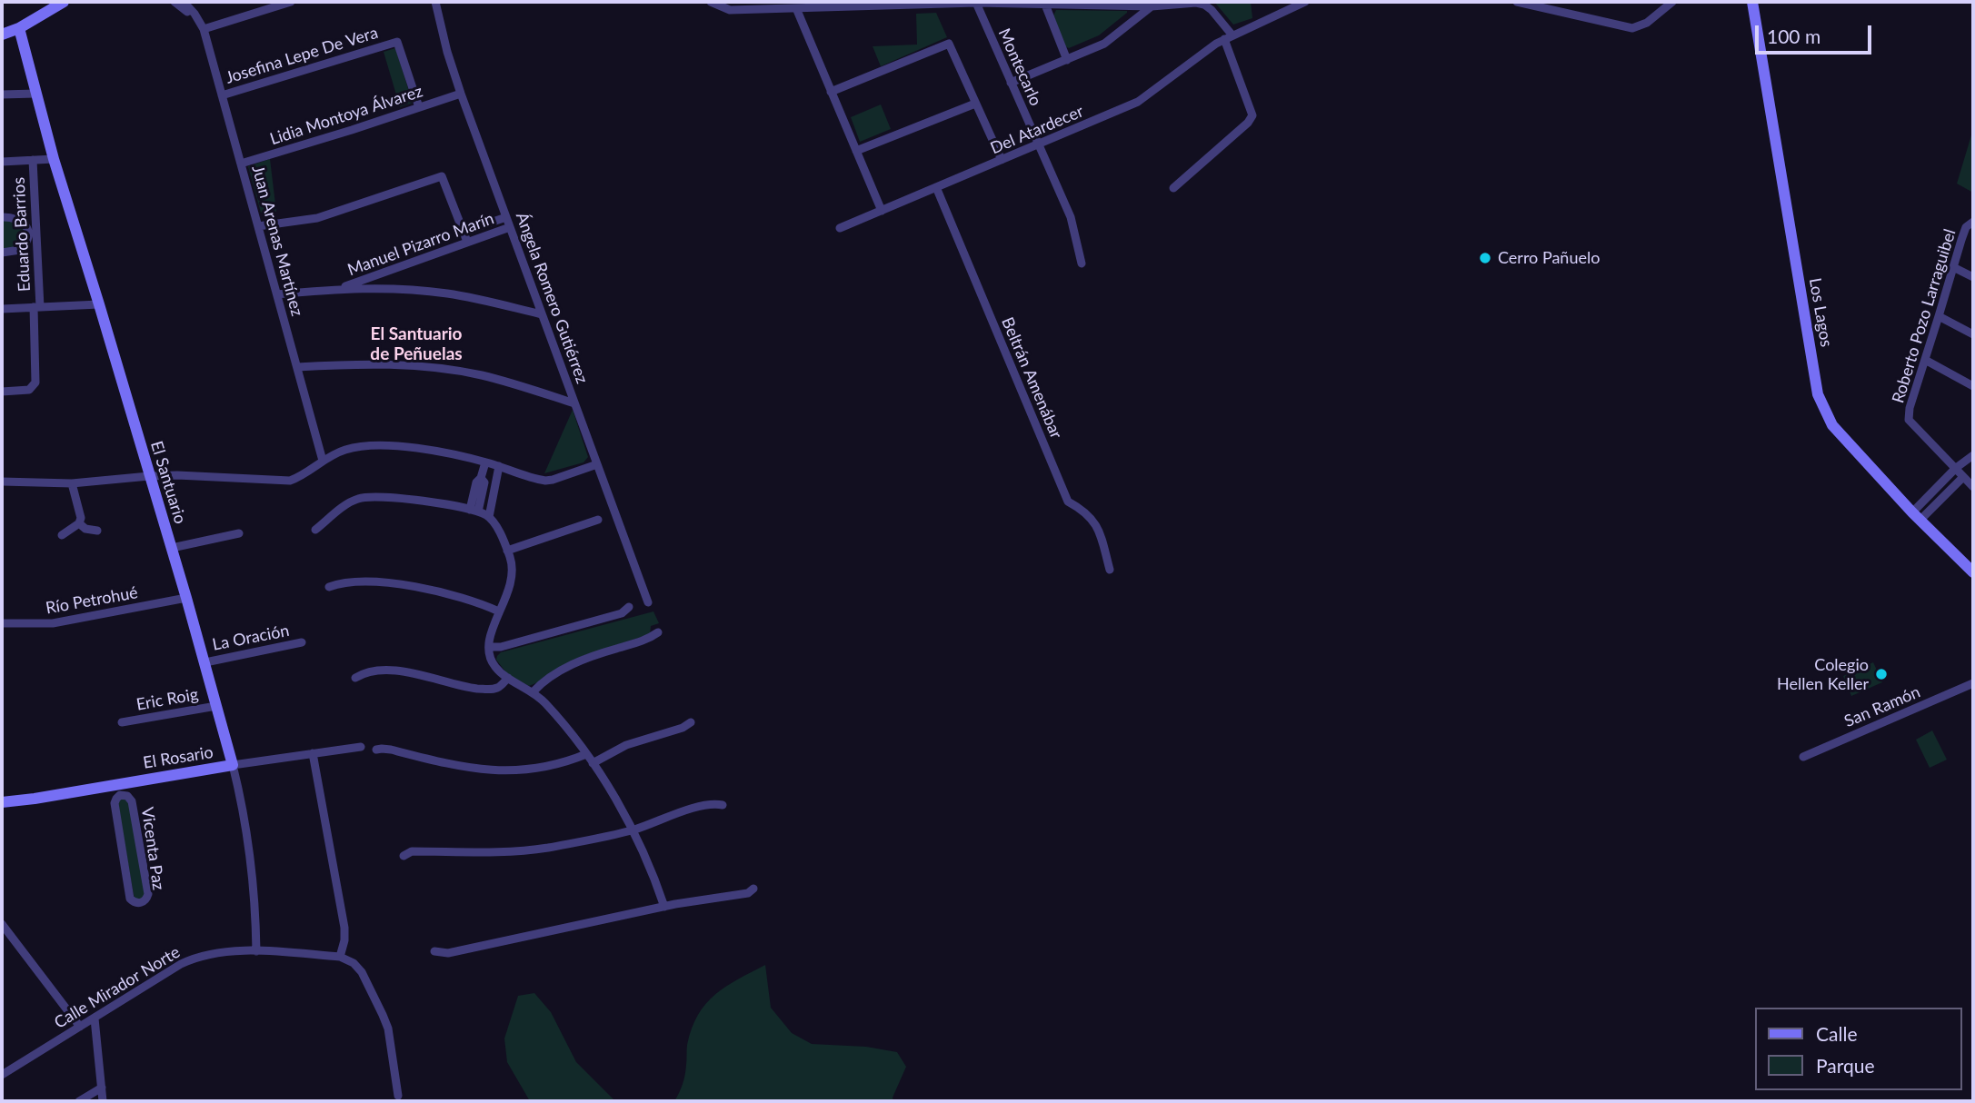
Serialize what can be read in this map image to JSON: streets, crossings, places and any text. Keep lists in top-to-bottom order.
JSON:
{
  "streets": {
    "street": [
      "Josefina Lepe De Vera",
      "Montecarlo",
      "Lidia Montoya Álvarez",
      "Del Atardecer",
      "Eduardo Barrios",
      "Juan Arenas Martínez",
      "Manuel Pizarro Marín",
      "Ángela Romero Gutiérrez",
      "Los Lagos",
      "Roberto Pozo Larraguibel",
      "Beltrán Amenábar",
      "El Santuario",
      "Río Petrohué",
      "La Oración",
      "Eric Roig",
      "San Ramón",
      "El Rosario",
      "Vicenta Paz",
      "Calle Mirador Norte"
    ]
  },
  "crossings": [
    ["Josefina Lepe De Vera", "Lidia Montoya Álvarez"],
    ["Josefina Lepe De Vera", "Juan Arenas Martínez"],
    ["Montecarlo", "Del Atardecer"],
    ["Lidia Montoya Álvarez", "Juan Arenas Martínez"],
    ["Lidia Montoya Álvarez", "Ángela Romero Gutiérrez"],
    ["Del Atardecer", "Beltrán Amenábar"],
    ["Manuel Pizarro Marín", "Ángela Romero Gutiérrez"],
    ["El Santuario", "Río Petrohué"],
    ["El Santuario", "La Oración"],
    ["El Santuario", "Eric Roig"],
    ["El Santuario", "El Rosario"],
    ["El Santuario", "Calle Mirador Norte"],
    ["El Rosario", "Vicenta Paz"]
  ],
  "districts": ["El Santuario de Peñuelas"],
  "places": ["Cerro Pañuelo", "Colegio Hellen Keller"],
  "legend": ["Calle", "Parque"],
  "scale_bar": "100 m"
}
